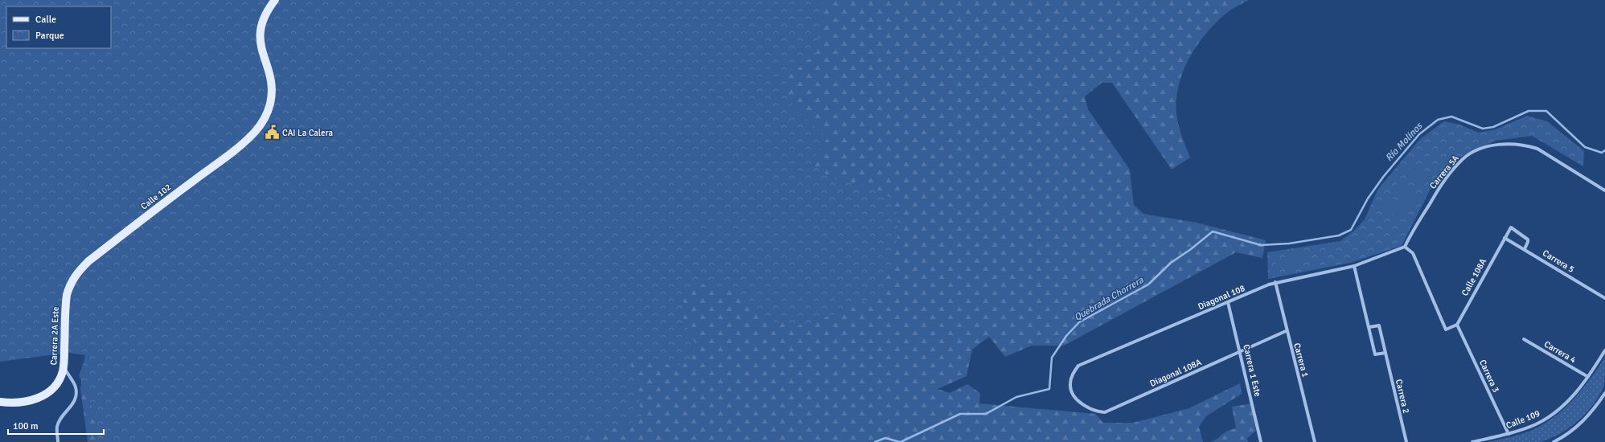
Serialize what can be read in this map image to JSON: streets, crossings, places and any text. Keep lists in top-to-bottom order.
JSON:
{
  "streets": {
    "main road": ["Calle 102", "Carrera 2A Este"],
    "street": [
      "Carrera 5A",
      "Carrera 5",
      "Calle 108A",
      "Diagonal 108",
      "Carrera 4",
      "Carrera 1",
      "Carrera 1 Este",
      "Diagonal 108A",
      "Carrera 3",
      "Carrera 2",
      "Calle 109"
    ]
  },
  "crossings": [
    ["Carrera 5A", "Diagonal 108"],
    ["Calle 102", "Carrera 2A Este"],
    ["Carrera 5", "Calle 108A"],
    ["Calle 108A", "Carrera 3"],
    ["Diagonal 108", "Carrera 1"],
    ["Diagonal 108", "Carrera 1 Este"],
    ["Diagonal 108", "Diagonal 108A"],
    ["Carrera 4", "Calle 109"],
    ["Carrera 1", "Diagonal 108A"],
    ["Carrera 1 Este", "Diagonal 108A"],
    ["Carrera 3", "Calle 109"]
  ],
  "water": ["Río Molinos", "Quebrada Chorrera"],
  "places": {
    "public building": ["CAI La Calera"]
  },
  "legend": ["Calle", "Parque"],
  "scale_bar": "100 m"
}
